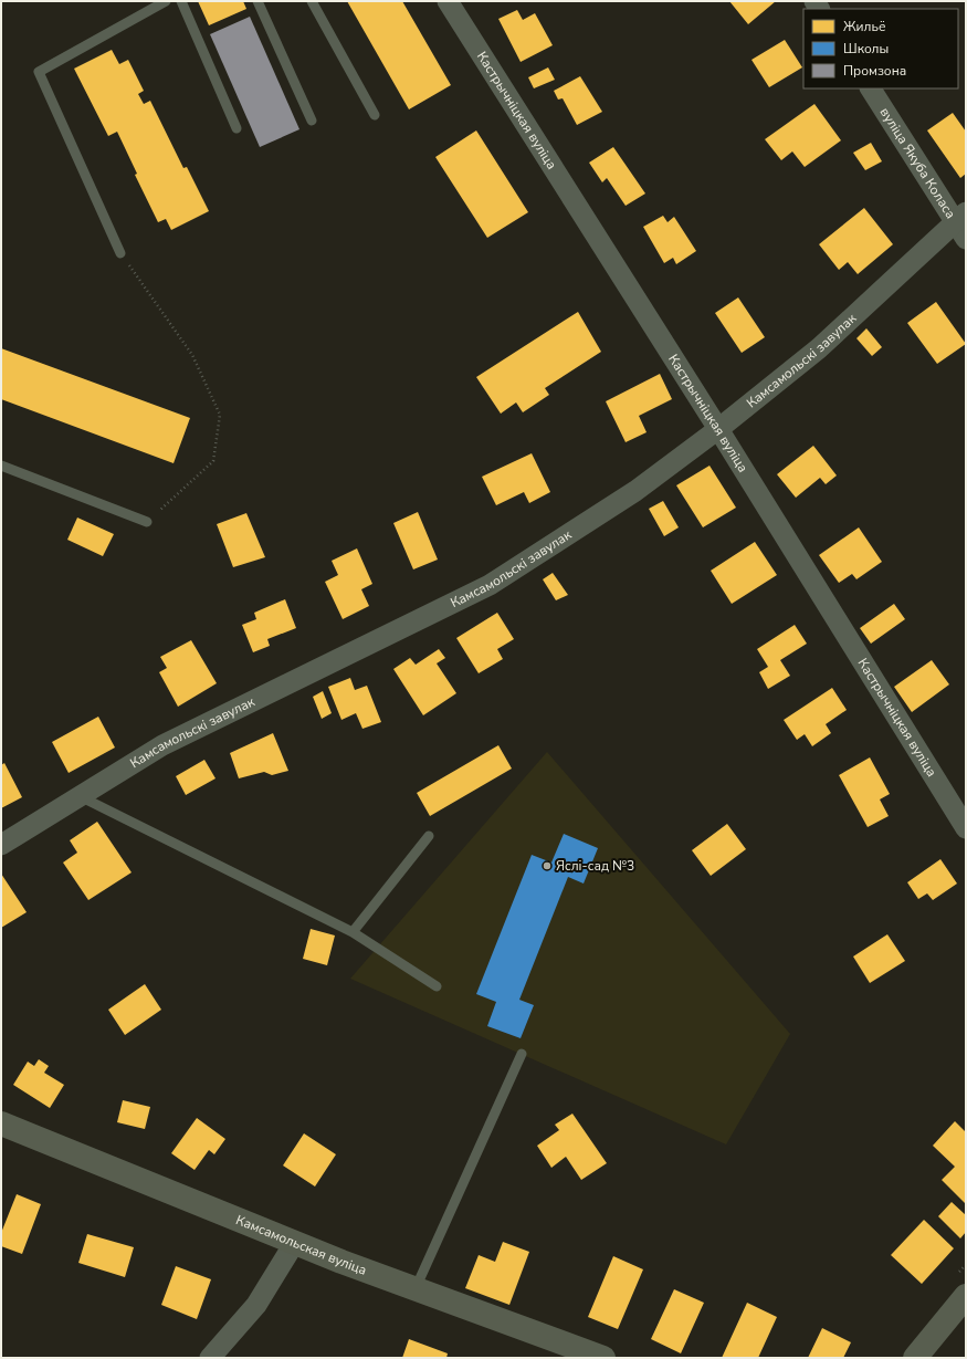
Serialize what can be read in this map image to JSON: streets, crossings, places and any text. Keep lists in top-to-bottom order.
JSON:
{
  "streets": {
    "main road": ["Камсамольская вуліца"],
    "street": ["Кастрычніцкая вуліца", "вуліца Якуба Коласа", "Камсамольскі завулак"]
  },
  "crossings": [
    ["Кастрычніцкая вуліца", "Камсамольскі завулак"],
    ["вуліца Якуба Коласа", "Камсамольскі завулак"]
  ],
  "places": ["Яслі-сад №3"],
  "legend": ["Жильё", "Школы", "Промзона"]
}
